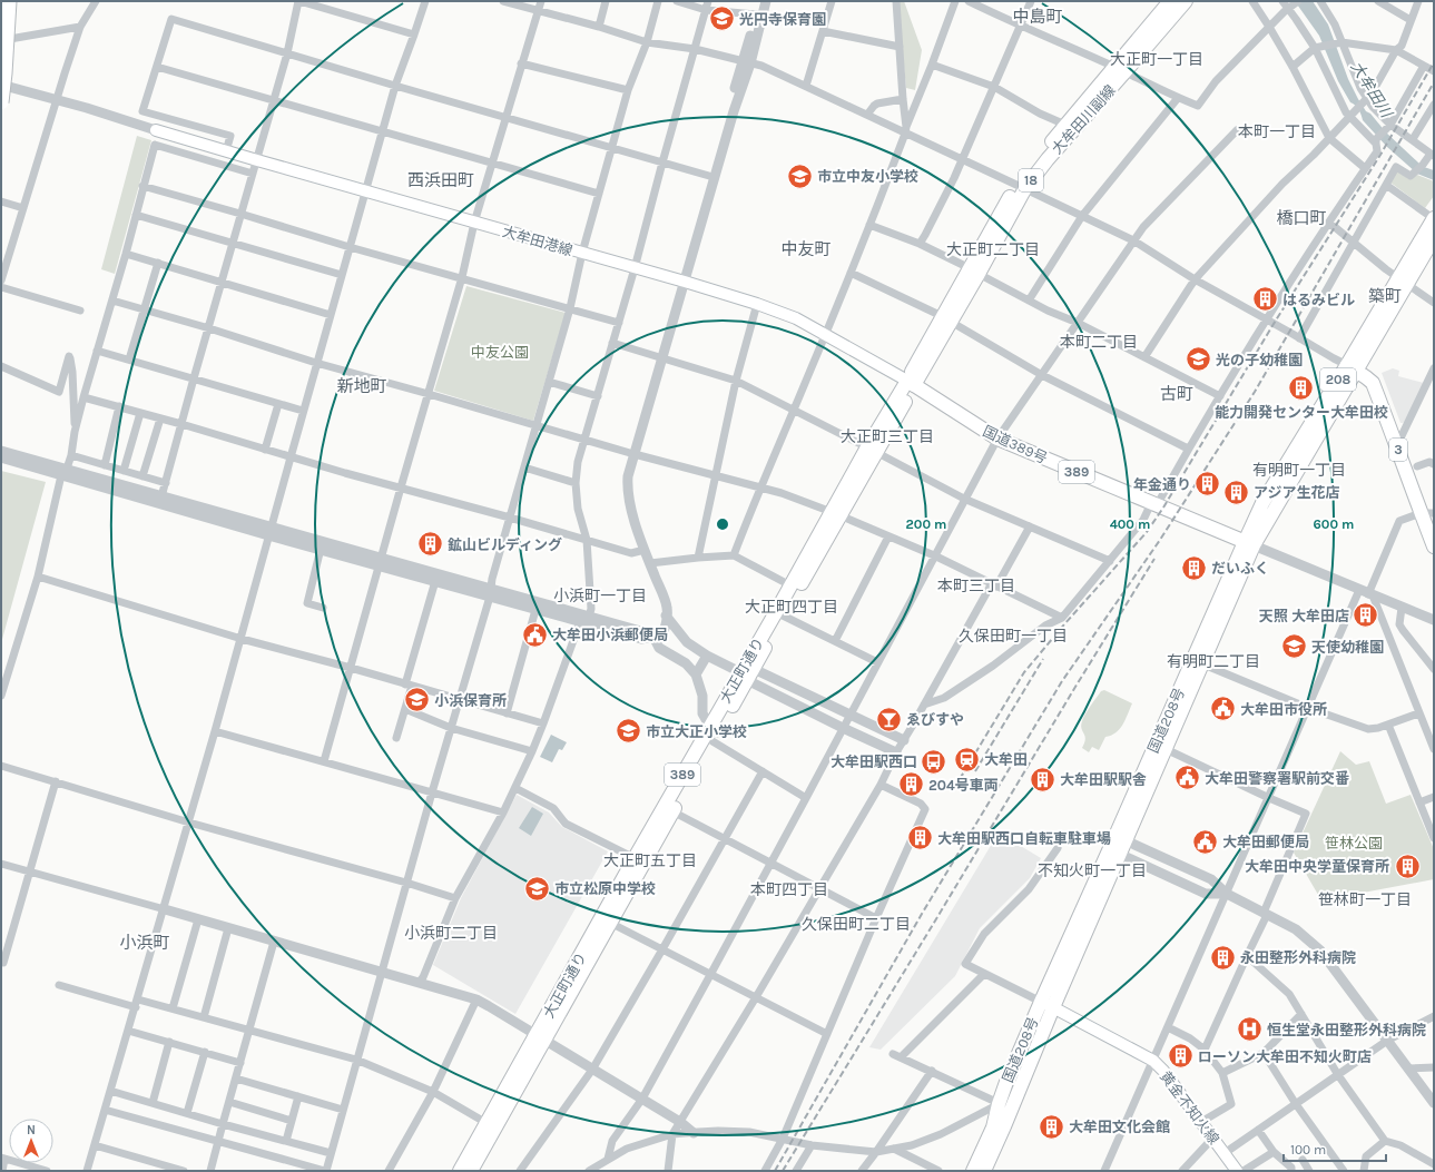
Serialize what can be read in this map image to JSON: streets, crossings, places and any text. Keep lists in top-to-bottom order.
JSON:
{
  "streets": {
    "main road": [
      "大牟田川副線",
      "18",
      "大牟田港線",
      "208",
      "国道389号",
      "3",
      "389",
      "大正町通り",
      "国道208号",
      "黄金不知火線"
    ]
  },
  "crossings": [
    ["大牟田川副線", "大牟田港線"],
    ["大牟田川副線", "国道389号"],
    ["大牟田川副線", "大正町通り"],
    ["大牟田港線", "国道389号"],
    ["大牟田港線", "大正町通り"],
    ["国道389号", "大正町通り"],
    ["国道389号", "国道208号"],
    ["3", "国道208号"],
    ["国道208号", "黄金不知火線"]
  ],
  "districts": [
    "中島町",
    "大正町一丁目",
    "本町一丁目",
    "西浜田町",
    "橋口町",
    "中友町",
    "大正町二丁目",
    "築町",
    "本町二丁目",
    "新地町",
    "古町",
    "大正町三丁目",
    "有明町一丁目",
    "本町三丁目",
    "小浜町一丁目",
    "大正町四丁目",
    "久保田町一丁目",
    "有明町二丁目",
    "大正町五丁目",
    "不知火町一丁目",
    "本町四丁目",
    "笹林町一丁目",
    "久保田町二丁目",
    "小浜町二丁目",
    "小浜町"
  ],
  "water": ["大牟田川"],
  "parks": ["中友公園", "笹林公園"],
  "places": {
    "school or university": [
      "光円寺保育園",
      "市立中友小学校",
      "光の子幼稚園",
      "天使幼稚園",
      "小浜保育所",
      "市立大正小学校",
      "市立松原中学校"
    ],
    "building": [
      "はるみビル",
      "能力開発センター大牟田校",
      "年金通り",
      "アジア生花店",
      "鉱山ビルディング",
      "だいふく",
      "天照 大牟田店",
      "大牟田駅駅舎",
      "204号車両",
      "大牟田駅西口自転車駐車場",
      "大牟田中央学童保育所",
      "永田整形外科病院",
      "ローソン大牟田不知火町店",
      "大牟田文化会館"
    ],
    "public building": [
      "大牟田小浜郵便局",
      "大牟田市役所",
      "大牟田警察署駅前交番",
      "大牟田郵便局"
    ],
    "bar": ["ゑびすや"],
    "station": ["大牟田"],
    "bus stop": ["大牟田駅西口"],
    "hospital": ["恒生堂永田整形外科病院"]
  },
  "scale_bar": "100 m",
  "north": "top",
  "rings": ["200 m", "400 m", "600 m"]
}
